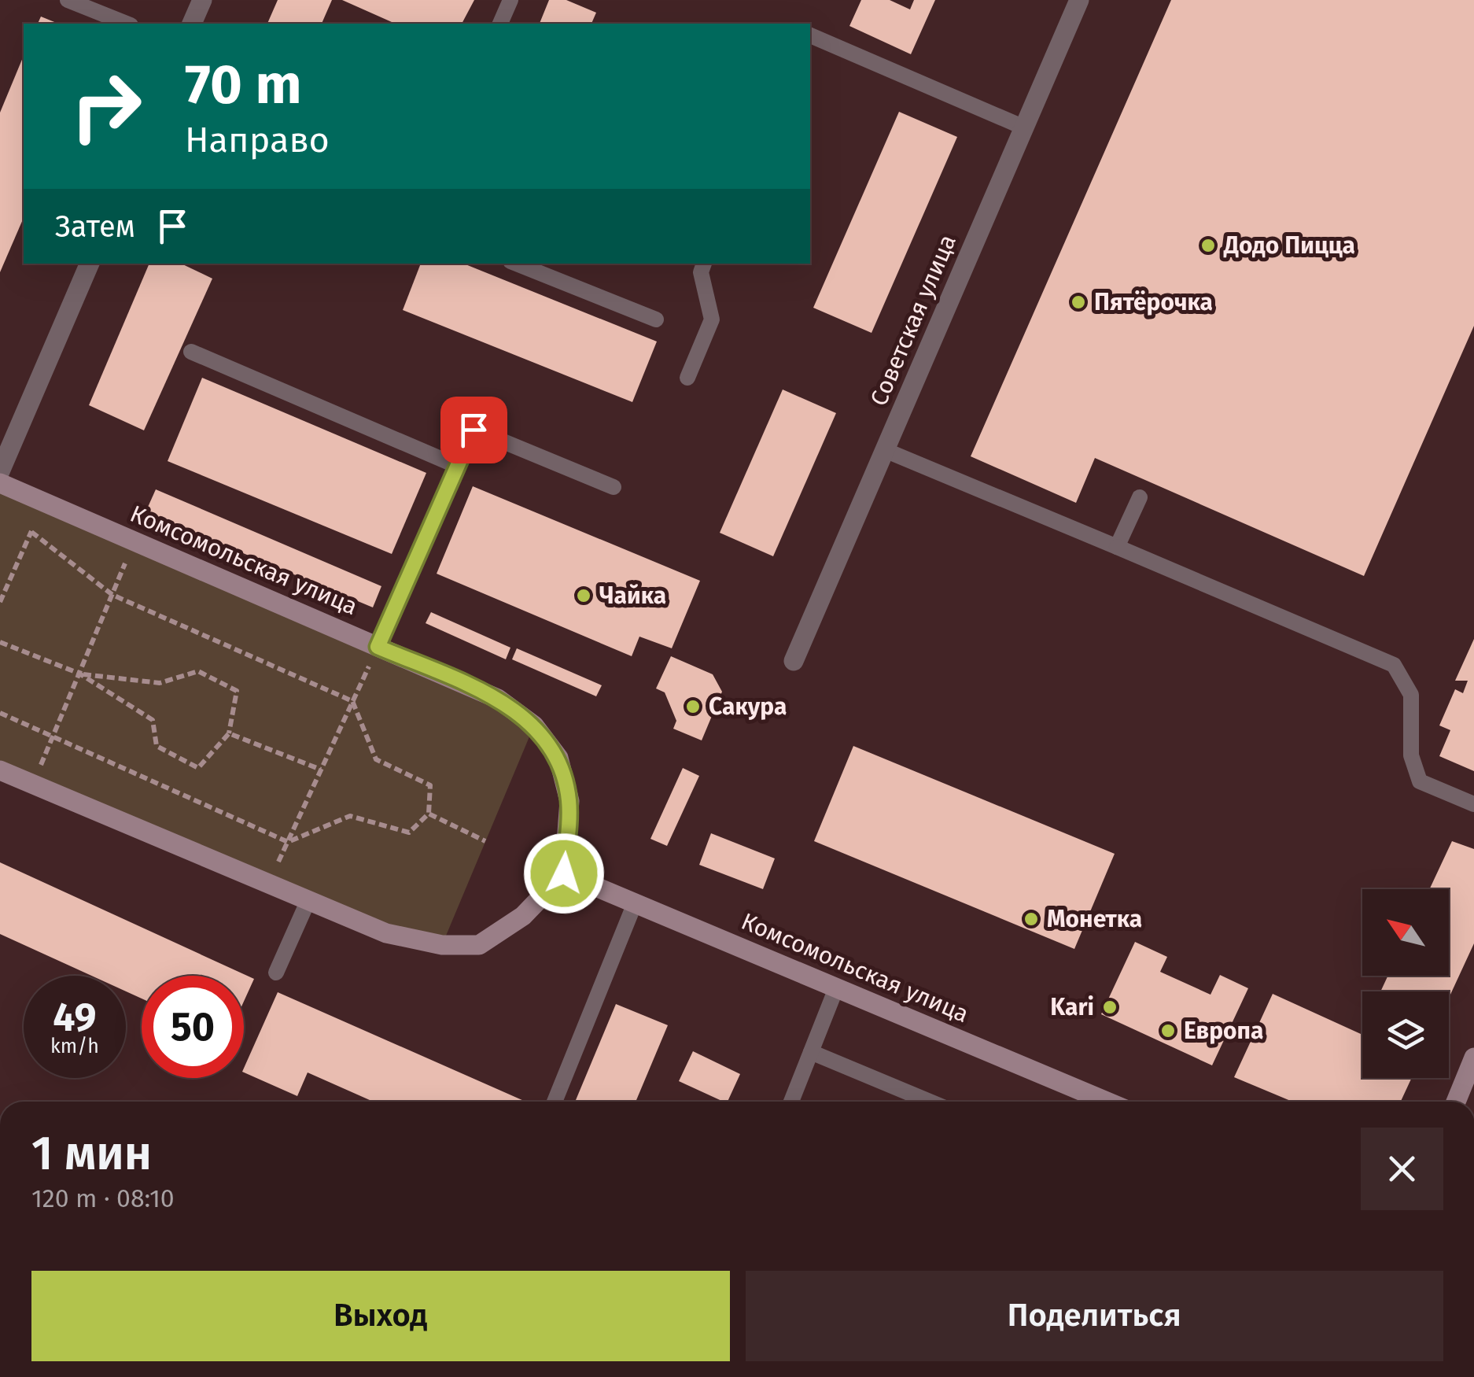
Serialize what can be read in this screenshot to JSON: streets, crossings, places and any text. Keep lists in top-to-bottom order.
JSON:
{
  "streets": {
    "main road": ["Комсомольская улица"],
    "street": ["Советская улица"]
  },
  "places": [
    "Додо Пицца",
    "Пятёрочка",
    "Чайка",
    "Сакура",
    "Монетка",
    "Kari",
    "Европа"
  ],
  "north": "top left",
  "page": {
    "turn": ["70 m", "Направо"],
    "then": "Затем",
    "speed": "49 km/h",
    "limit": "50",
    "heading": ["1 мин", "120 m · 08:10"],
    "buttons": ["Выход", "Поделиться"]
  }
}
